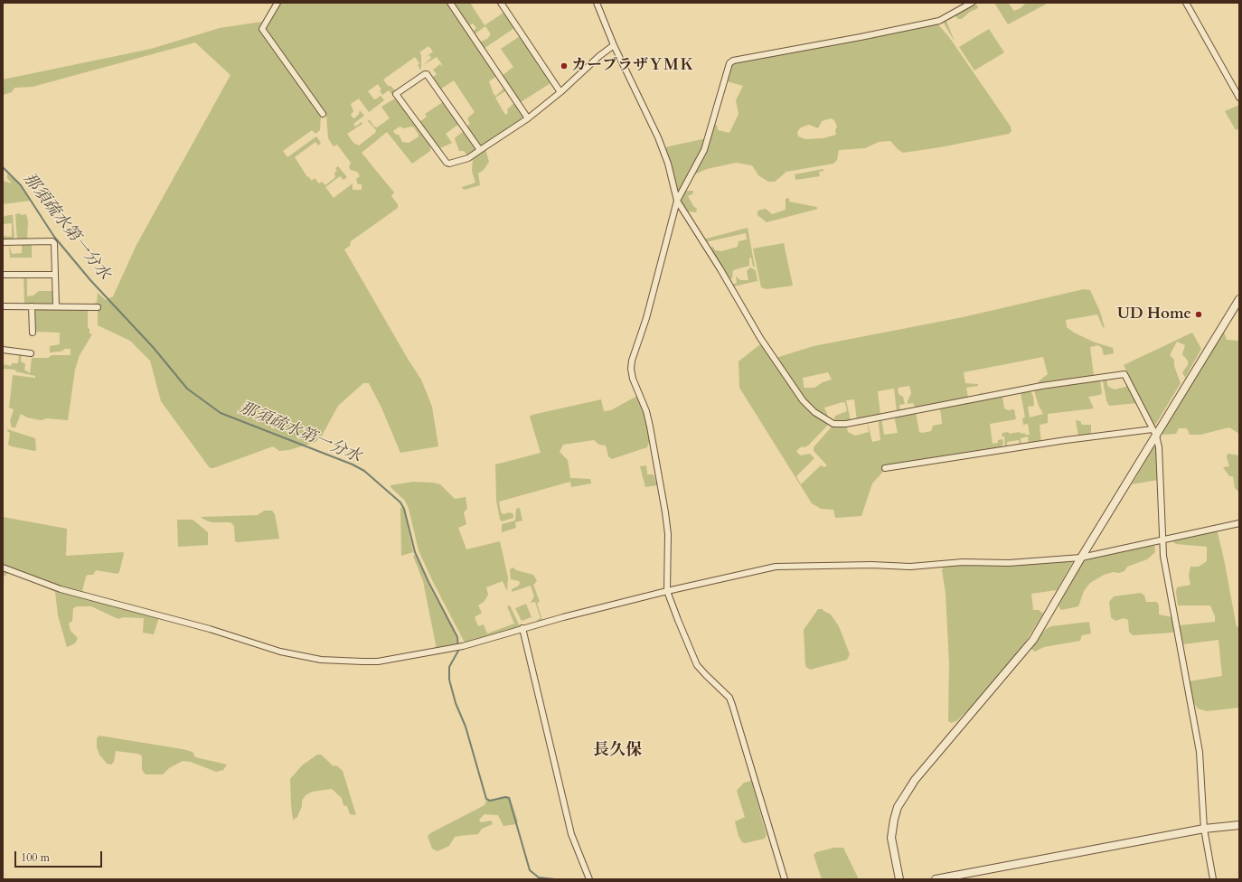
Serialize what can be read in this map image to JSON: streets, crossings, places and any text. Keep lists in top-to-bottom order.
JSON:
{
  "districts": ["長久保"],
  "water": ["那須疏水第一分水"],
  "places": ["カープラザＹＭＫ", "UD Home"],
  "scale_bar": "100 m"
}
